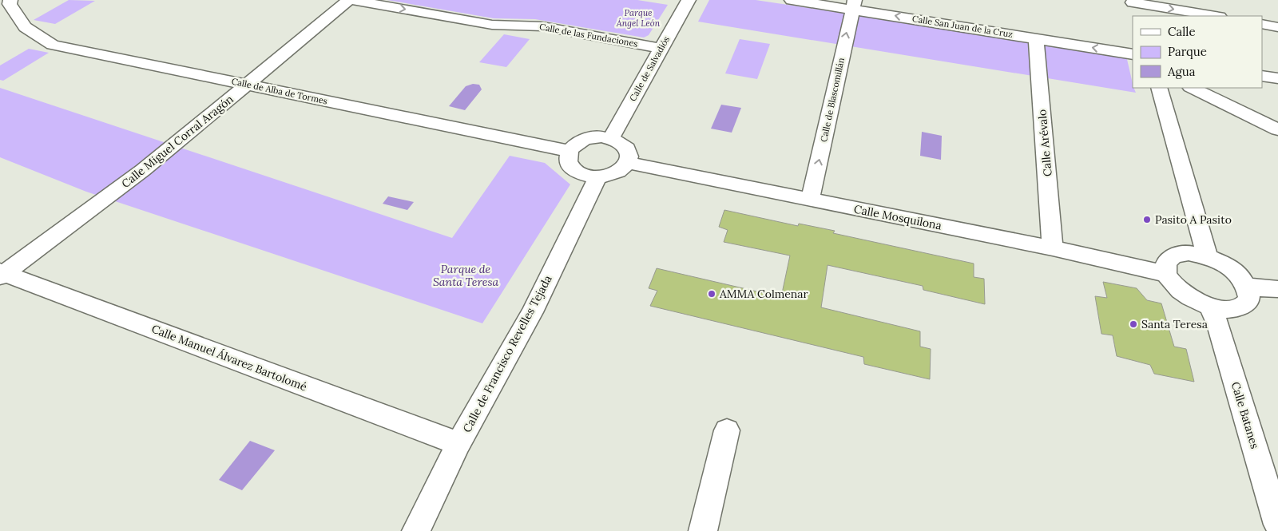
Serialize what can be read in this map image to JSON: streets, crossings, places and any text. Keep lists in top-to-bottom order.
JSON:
{
  "streets": {
    "street": [
      "Calle San Juan de la Cruz",
      "Calle de las Fundaciones",
      "Calle de Salvadiós",
      "Calle de Alba de Tormes",
      "Calle de Blascomillán",
      "Calle Miguel Corral Aragón",
      "Calle Arévalo",
      "Calle Mosquilona",
      "Calle de Francisco Revelles Tejada",
      "Calle Manuel Álvarez Bartolomé",
      "Calle Batanes"
    ]
  },
  "crossings": [
    ["Calle San Juan de la Cruz", "Calle de Blascomillán"],
    ["Calle San Juan de la Cruz", "Calle Arévalo"],
    ["Calle de las Fundaciones", "Calle de Salvadiós"],
    ["Calle de las Fundaciones", "Calle Miguel Corral Aragón"],
    ["Calle de Salvadiós", "Calle de Alba de Tormes"],
    ["Calle de Salvadiós", "Calle Mosquilona"],
    ["Calle de Salvadiós", "Calle de Francisco Revelles Tejada"],
    ["Calle de Alba de Tormes", "Calle Miguel Corral Aragón"],
    ["Calle de Alba de Tormes", "Calle Mosquilona"],
    ["Calle de Alba de Tormes", "Calle de Francisco Revelles Tejada"],
    ["Calle de Blascomillán", "Calle Mosquilona"],
    ["Calle Miguel Corral Aragón", "Calle Manuel Álvarez Bartolomé"],
    ["Calle Arévalo", "Calle Mosquilona"],
    ["Calle Mosquilona", "Calle de Francisco Revelles Tejada"],
    ["Calle de Francisco Revelles Tejada", "Calle Manuel Álvarez Bartolomé"]
  ],
  "one_way": ["Calle San Juan de la Cruz", "Calle de las Fundaciones", "Calle de Blascomillán"],
  "parks": ["Parque Ángel León", "Parque de Santa Teresa"],
  "places": ["Pasito A Pasito", "AMMA Colmenar", "Santa Teresa"],
  "legend": ["Calle", "Parque", "Agua"]
}
